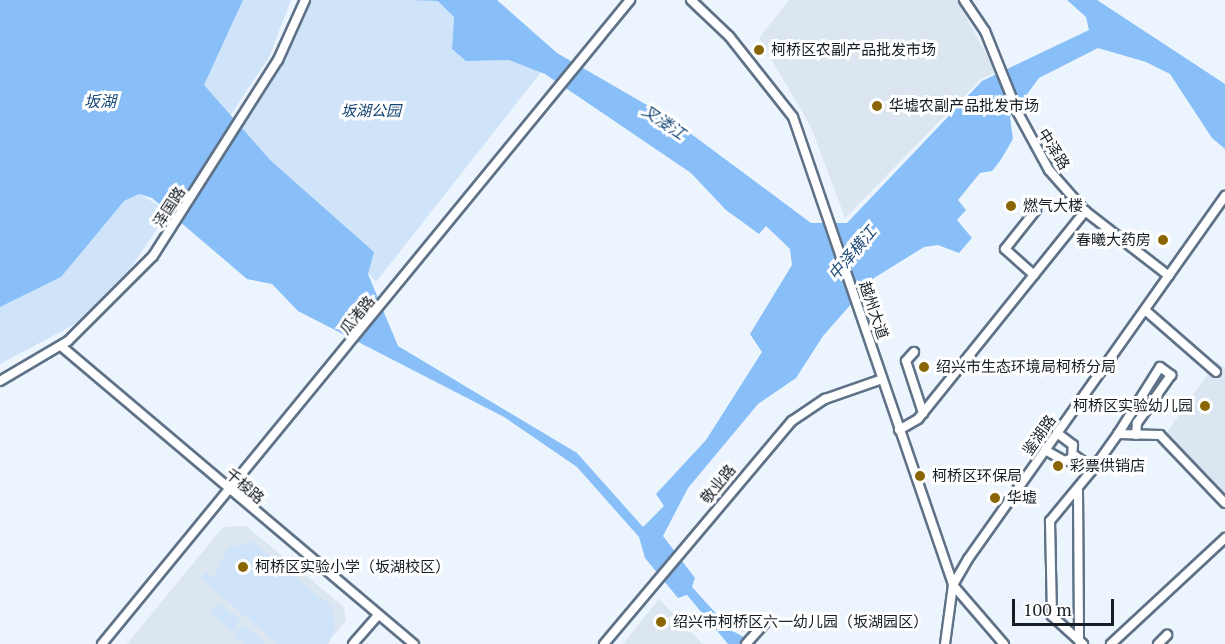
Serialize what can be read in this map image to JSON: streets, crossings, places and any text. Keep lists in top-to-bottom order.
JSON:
{
  "streets": {
    "street": [
      "中泽路",
      "泽国路",
      "越州大道",
      "瓜渚路",
      "鉴湖路",
      "敬业路",
      "千梭路"
    ]
  },
  "crossings": [
    ["中泽路", "鉴湖路"],
    ["泽国路", "千梭路"],
    ["越州大道", "鉴湖路"],
    ["越州大道", "敬业路"],
    ["瓜渚路", "千梭路"]
  ],
  "water": ["坂湖", "叉溇江", "中泽横江"],
  "parks": ["坂湖公园"],
  "places": [
    "柯桥区农副产品批发市场",
    "华墟农副产品批发市场",
    "燃气大楼",
    "春曦大药房",
    "绍兴市生态环境局柯桥分局",
    "柯桥区实验幼儿园",
    "彩票供销店",
    "柯桥区环保局",
    "华墟",
    "柯桥区实验小学（坂湖校区）",
    "绍兴市柯桥区六一幼儿园（坂湖园区）"
  ],
  "scale_bar": "100 m"
}
